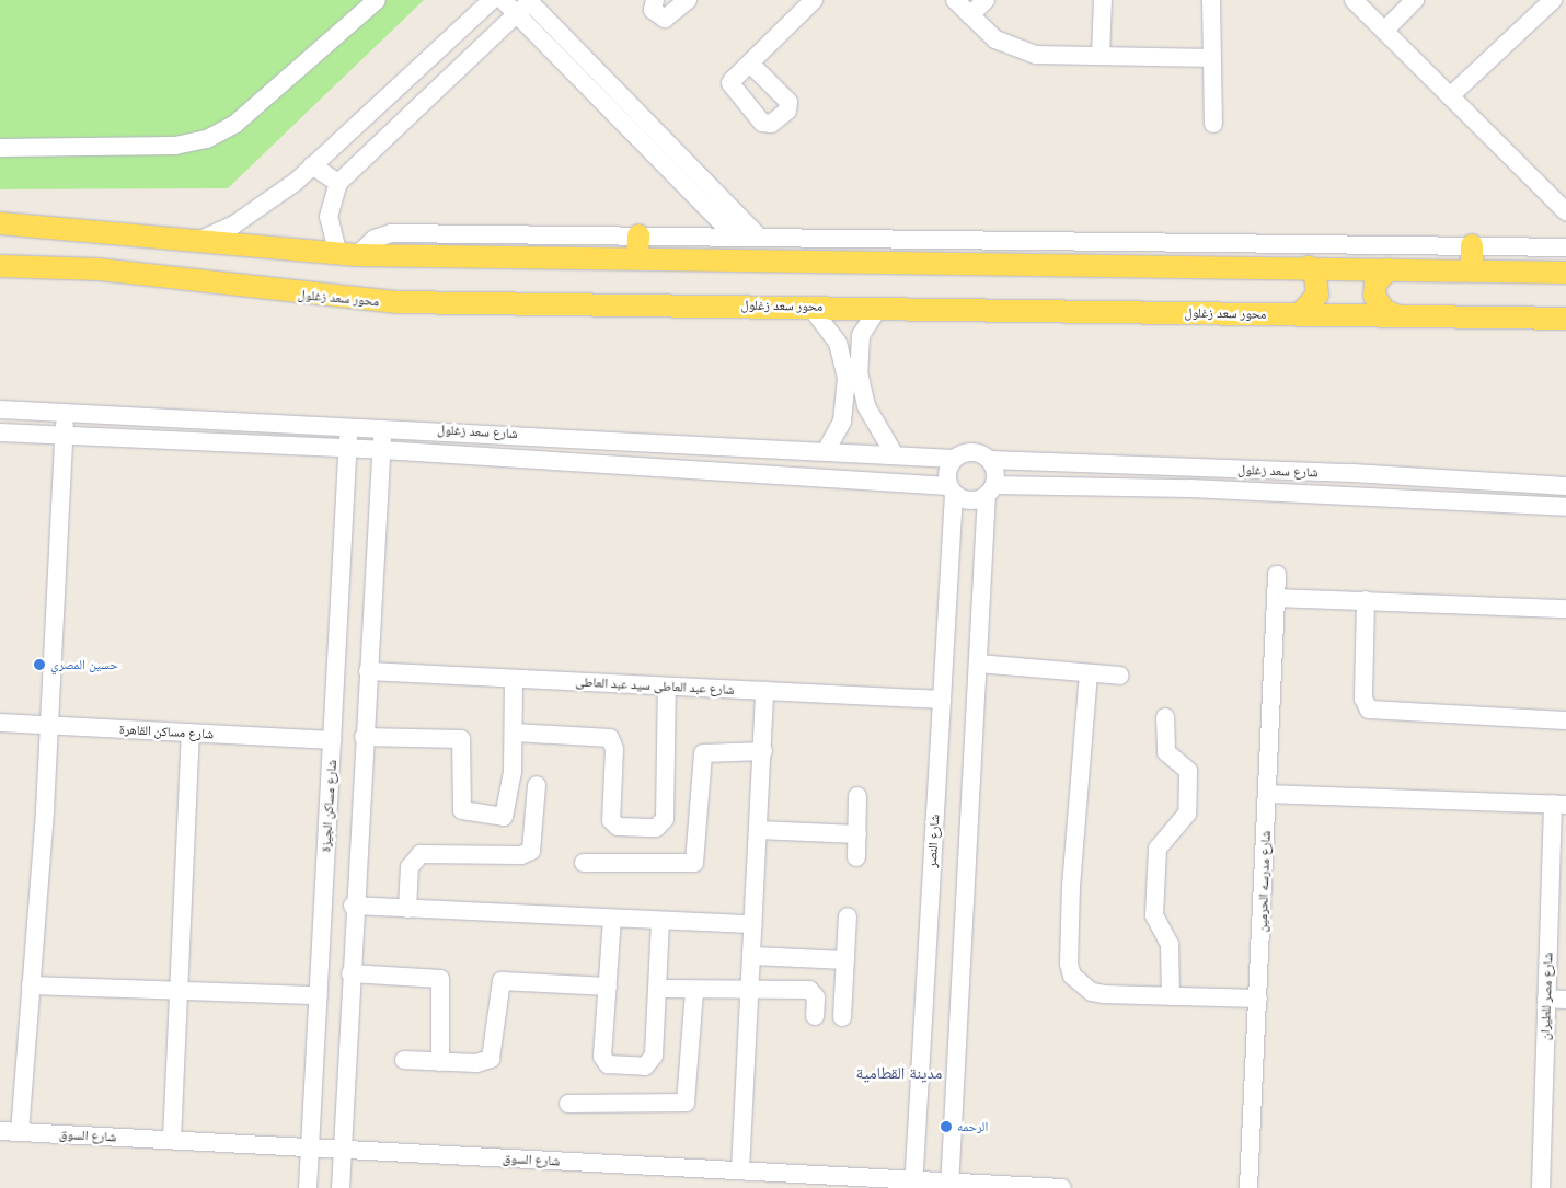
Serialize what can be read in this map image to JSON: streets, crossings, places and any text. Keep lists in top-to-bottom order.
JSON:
{
  "streets": {
    "main road": ["محور سعد زغلول"],
    "street": [
      "شارع سعد زغلول",
      "شارع عبد العاطى سيد عبد العاطى",
      "شارع مساكن القاهرة",
      "شارع مساكن الجيزة",
      "شارع النصر",
      "شارع مدرسه الحرمين",
      "شارع مصر للطيران",
      "شارع السوق"
    ]
  },
  "crossings": [
    ["شارع سعد زغلول", "شارع مساكن الجيزة"],
    ["شارع سعد زغلول", "شارع النصر"],
    ["شارع عبد العاطى سيد عبد العاطى", "شارع النصر"],
    ["شارع مساكن القاهرة", "شارع مساكن الجيزة"],
    ["شارع مساكن الجيزة", "شارع السوق"],
    ["شارع النصر", "شارع السوق"]
  ],
  "districts": ["مدينة القطامية"],
  "places": ["حسين المصري", "الرحمه"]
}
